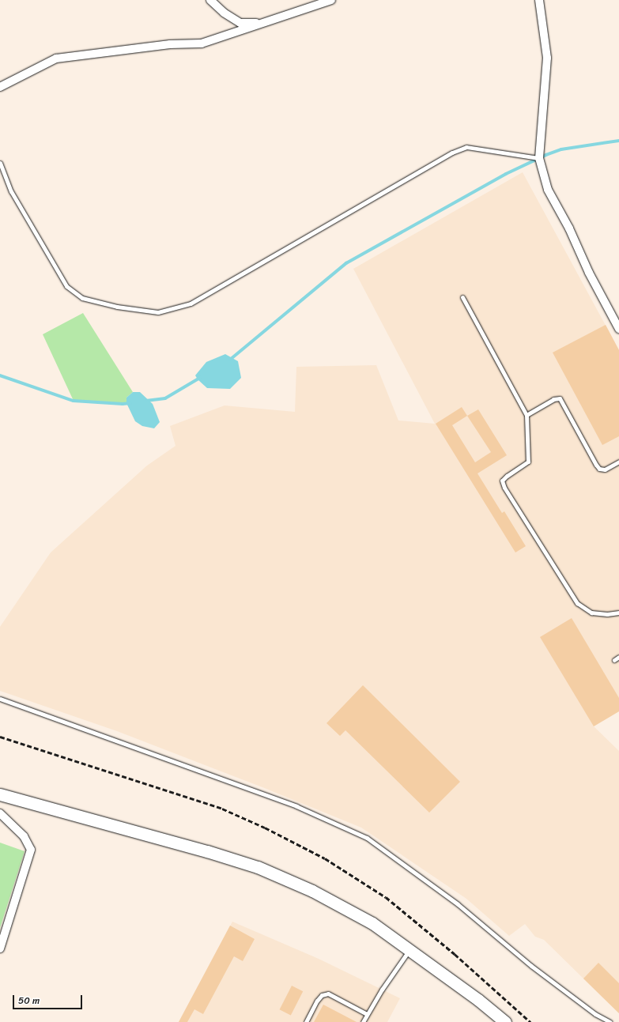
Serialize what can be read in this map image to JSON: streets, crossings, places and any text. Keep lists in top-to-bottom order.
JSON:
{
  "scale_bar": "50 m"
}
